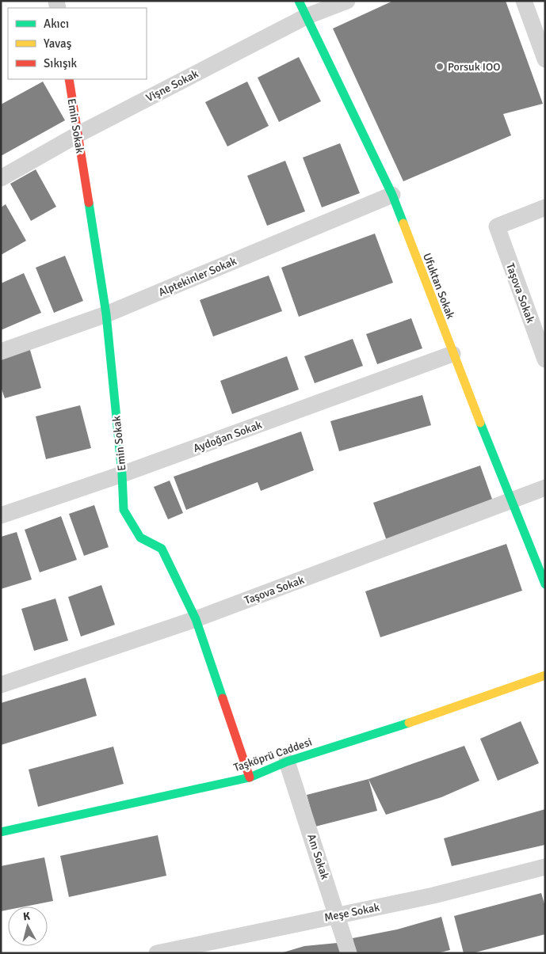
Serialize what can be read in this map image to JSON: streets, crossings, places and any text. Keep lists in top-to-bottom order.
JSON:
{
  "streets": {
    "street": [
      "Vişne Sokak",
      "Emin Sokak",
      "Alptekinler Sokak",
      "Ufuktan Sokak",
      "Taşova Sokak",
      "Aydoğan Sokak",
      "Taşköprü Caddesi",
      "Anı Sokak",
      "Meşe Sokak"
    ]
  },
  "crossings": [
    ["Vişne Sokak", "Emin Sokak"],
    ["Vişne Sokak", "Ufuktan Sokak"],
    ["Emin Sokak", "Alptekinler Sokak"],
    ["Emin Sokak", "Taşova Sokak"],
    ["Emin Sokak", "Aydoğan Sokak"],
    ["Emin Sokak", "Taşköprü Caddesi"],
    ["Alptekinler Sokak", "Ufuktan Sokak"],
    ["Ufuktan Sokak", "Taşova Sokak"],
    ["Ufuktan Sokak", "Aydoğan Sokak"],
    ["Taşköprü Caddesi", "Anı Sokak"],
    ["Anı Sokak", "Meşe Sokak"]
  ],
  "places": ["Porsuk IOO"],
  "legend": ["Akıcı", "Yavaş", "Sıkışık"],
  "north": "top"
}
